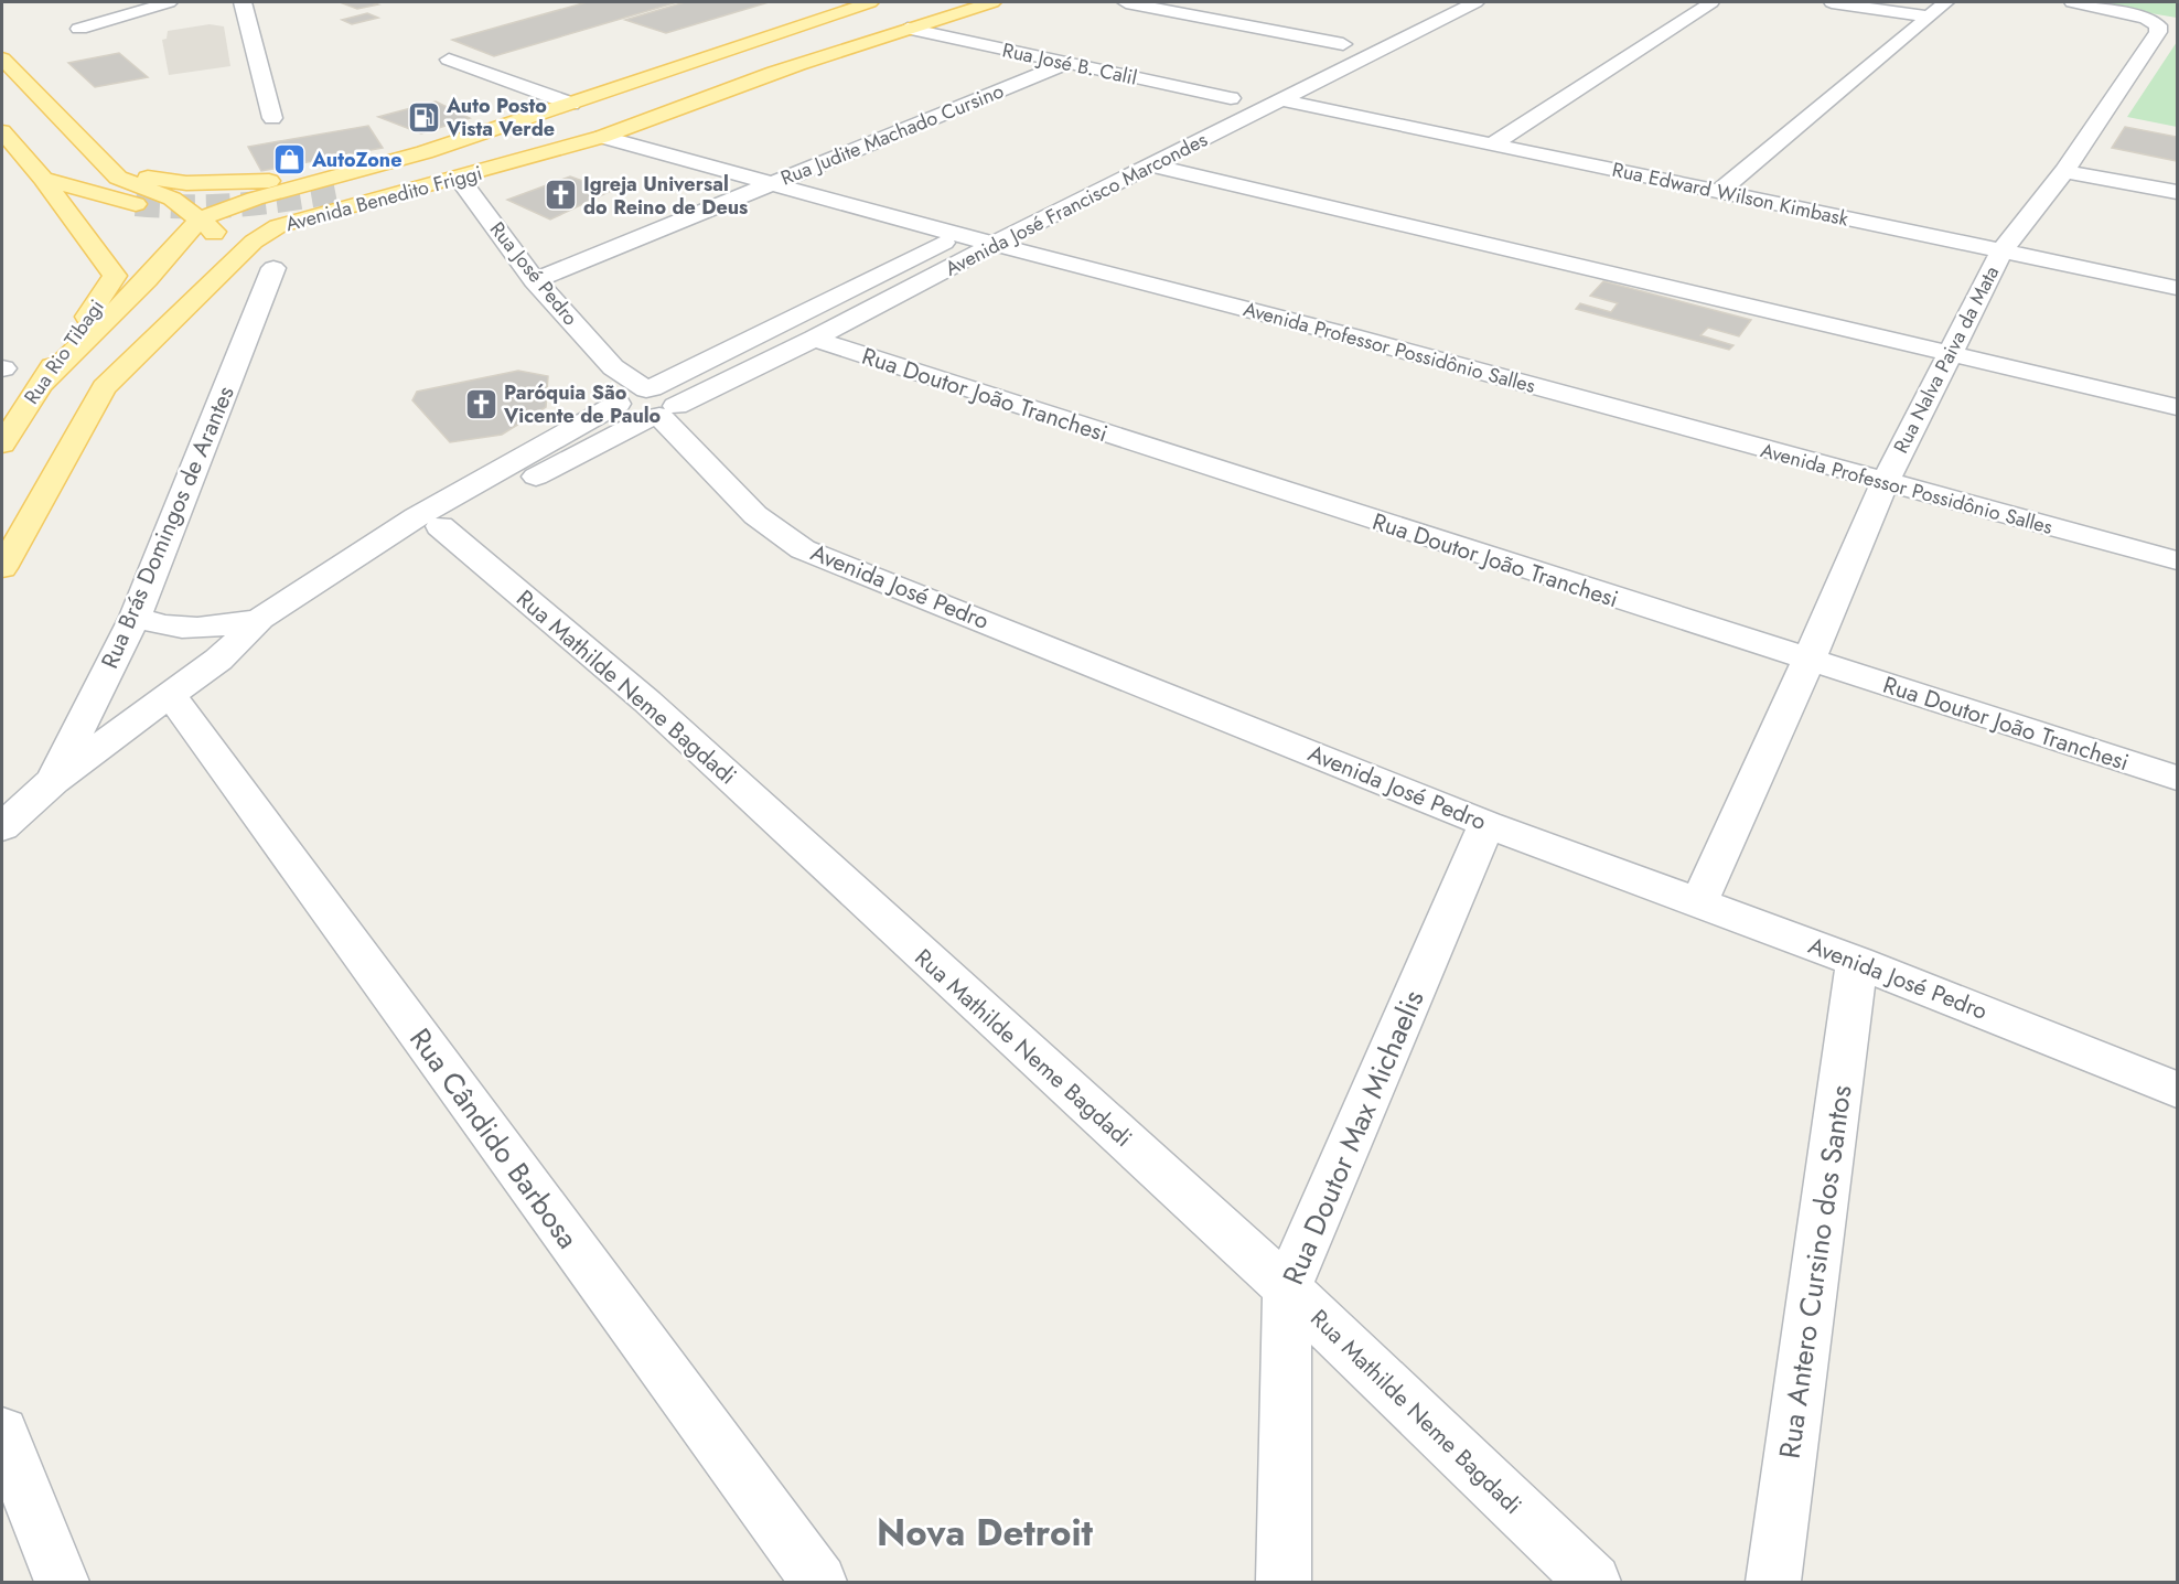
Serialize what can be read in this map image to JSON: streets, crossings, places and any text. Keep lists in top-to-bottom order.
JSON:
{
  "streets": {
    "main road": ["Avenida Benedito Friggi", "Rua Rio Tibagi"],
    "street": [
      "Rua José B. Calil",
      "Rua Judite Machado Cursino",
      "Rua Edward Wilson Kimbask",
      "Avenida José Francisco Marcondes",
      "Rua José Pedro",
      "Avenida Professor Possidônio Salles",
      "Rua Nalva Paiva da Mata",
      "Rua Doutor João Tranchesi",
      "Rua Brás Domingos de Arantes",
      "Avenida José Pedro",
      "Rua Mathilde Neme Bagdadi",
      "Rua Doutor Max Michaelis",
      "Rua Cândido Barbosa",
      "Rua Antero Cursino dos Santos"
    ]
  },
  "crossings": [
    ["Rua José B. Calil", "Rua Judite Machado Cursino"],
    ["Rua José B. Calil", "Avenida Benedito Friggi"],
    ["Rua José B. Calil", "Avenida José Francisco Marcondes"],
    ["Rua Judite Machado Cursino", "Rua José Pedro"],
    ["Rua Judite Machado Cursino", "Avenida Professor Possidônio Salles"],
    ["Rua Edward Wilson Kimbask", "Avenida José Francisco Marcondes"],
    ["Rua Edward Wilson Kimbask", "Rua Nalva Paiva da Mata"],
    ["Avenida Benedito Friggi", "Rua José Pedro"],
    ["Avenida Benedito Friggi", "Avenida Professor Possidônio Salles"],
    ["Avenida José Francisco Marcondes", "Rua José Pedro"],
    ["Avenida José Francisco Marcondes", "Avenida Professor Possidônio Salles"],
    ["Avenida José Francisco Marcondes", "Rua Doutor João Tranchesi"],
    ["Avenida José Francisco Marcondes", "Rua Brás Domingos de Arantes"],
    ["Avenida José Francisco Marcondes", "Avenida José Pedro"],
    ["Avenida José Francisco Marcondes", "Rua Mathilde Neme Bagdadi"],
    ["Avenida José Francisco Marcondes", "Rua Cândido Barbosa"],
    ["Rua José Pedro", "Avenida José Pedro"],
    ["Avenida Professor Possidônio Salles", "Rua Nalva Paiva da Mata"],
    ["Rua Nalva Paiva da Mata", "Rua Doutor João Tranchesi"],
    ["Rua Nalva Paiva da Mata", "Avenida José Pedro"],
    ["Avenida José Pedro", "Rua Doutor Max Michaelis"],
    ["Avenida José Pedro", "Rua Antero Cursino dos Santos"],
    ["Rua Mathilde Neme Bagdadi", "Rua Doutor Max Michaelis"]
  ],
  "districts": ["Nova Detroit"],
  "places": {
    "fuel station": ["Auto Posto Vista Verde"],
    "shop": ["AutoZone"],
    "church": ["Igreja Universal do Reino de Deus", "Paróquia São Vicente de Paulo"]
  }
}
